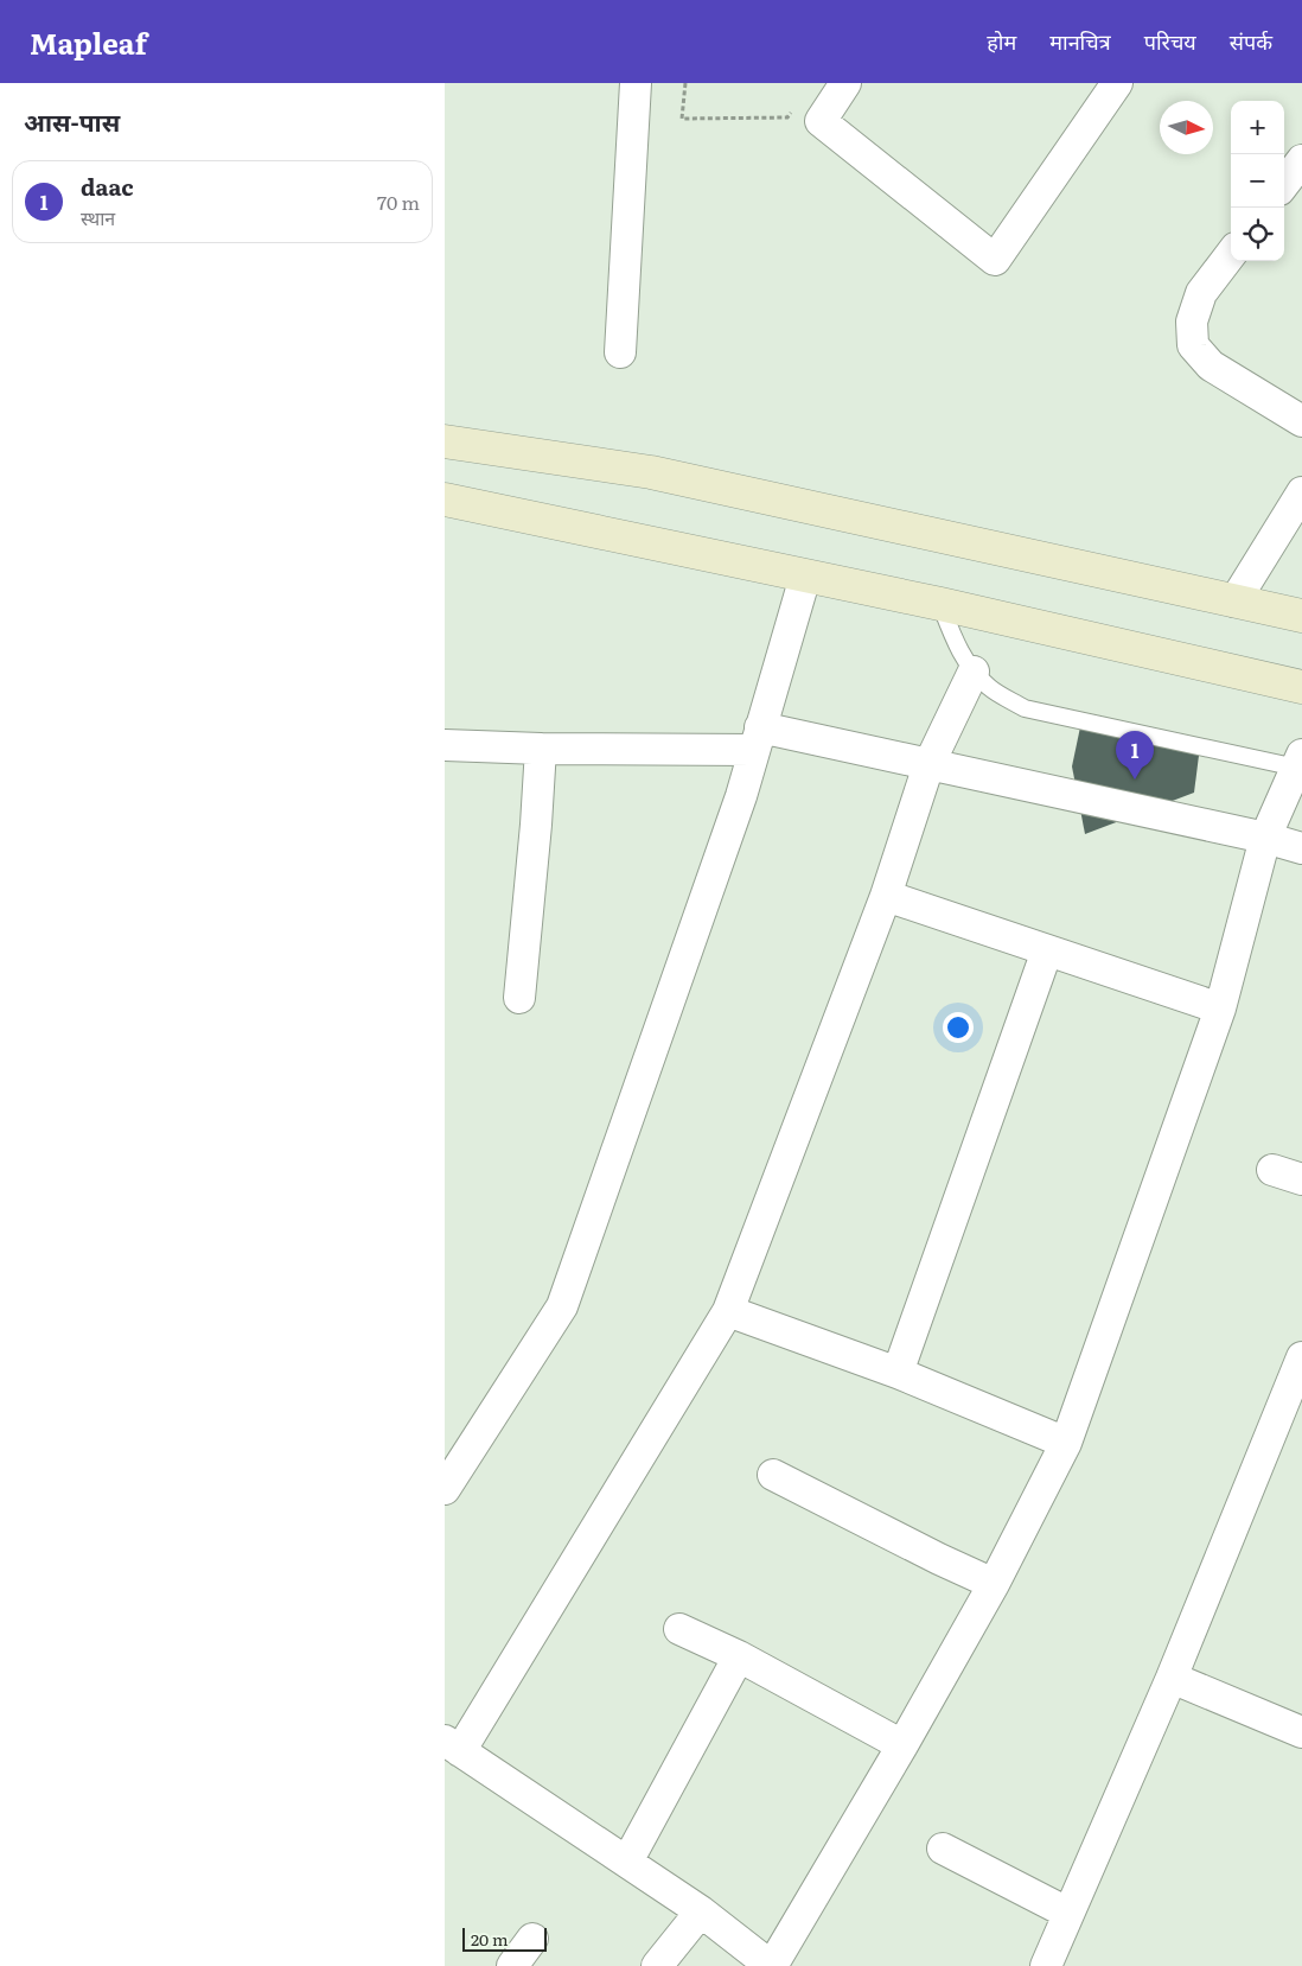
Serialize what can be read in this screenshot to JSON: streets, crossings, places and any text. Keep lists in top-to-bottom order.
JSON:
{
  "scale_bar": "20 m",
  "north": "right",
  "page": {
    "header": "Mapleaf",
    "nav": [
      "होम",
      "मानचित्र",
      "परिचय",
      "संपर्क"
    ],
    "heading": "आस-पास",
    "map_buttons": ["+", "−"],
    "list": [
      {
        "mark": "1",
        "name": "daac",
        "note": "स्थान",
        "value": "70 m"
      }
    ],
    "pins": "1",
    "scale": "20 m"
  }
}
